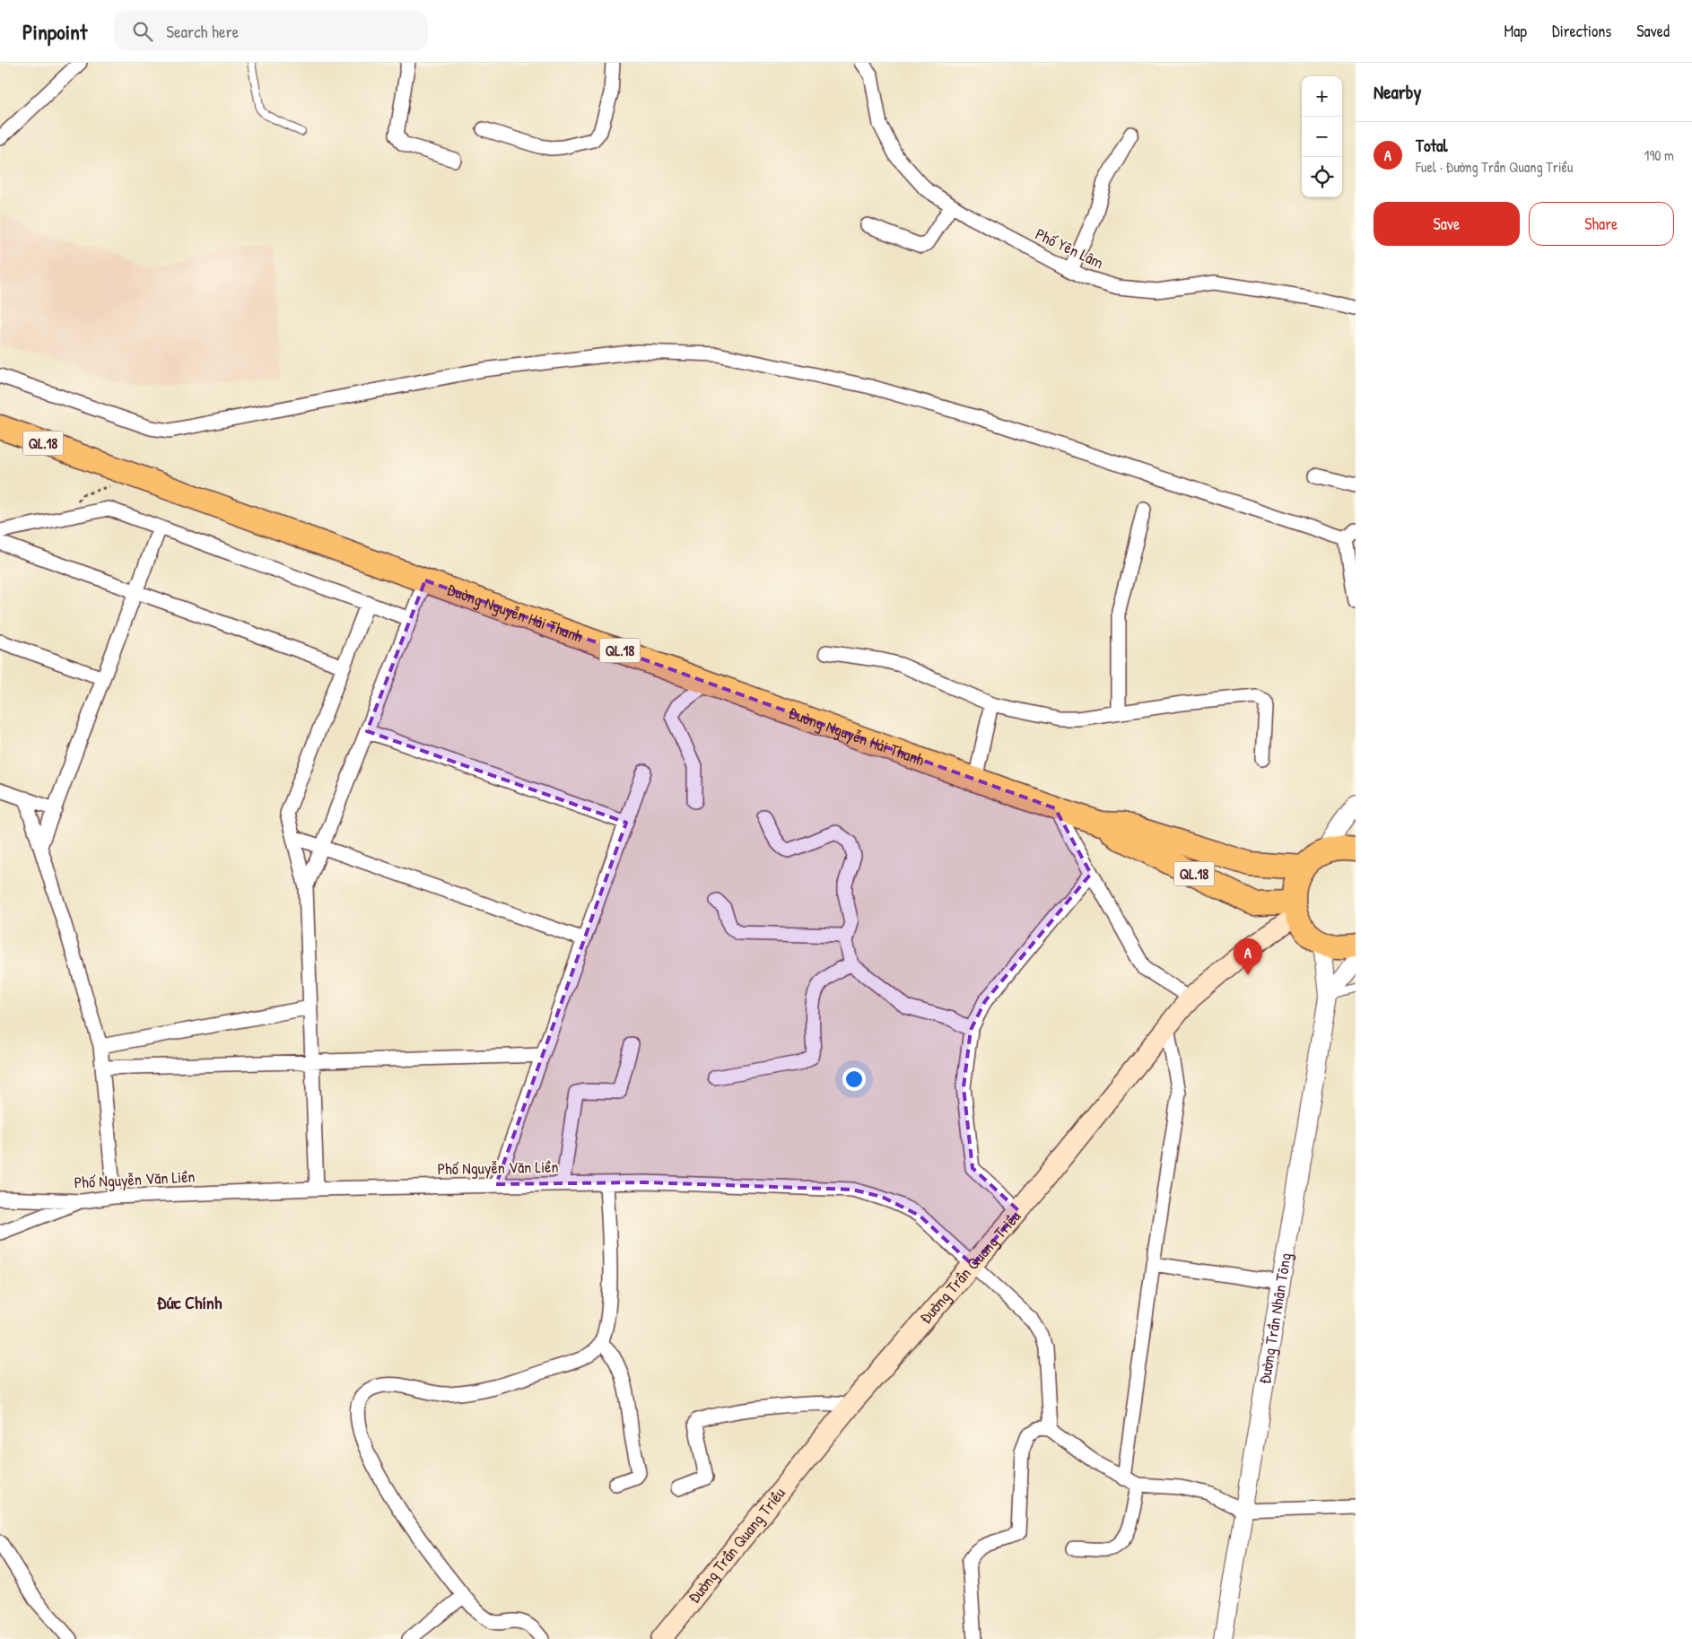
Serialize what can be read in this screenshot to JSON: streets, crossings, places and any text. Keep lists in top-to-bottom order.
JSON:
{
  "streets": {
    "highway": ["QL.18", "Đường Nguyễn Hải Thanh"],
    "main road": ["Đường Trần Quang Triều"],
    "street": ["Phố Yên Lâm", "Phố Nguyễn Văn Liền", "Đường Trần Nhân Tông"]
  },
  "crossings": [
    ["QL.18", "Đường Nguyễn Hải Thanh"],
    ["Đường Nguyễn Hải Thanh", "Đường Trần Quang Triều"],
    ["Phố Nguyễn Văn Liền", "Đường Trần Quang Triều"]
  ],
  "districts": ["Đức Chính"],
  "page": {
    "header": "Pinpoint",
    "search": "Search here",
    "nav": ["Map", "Directions", "Saved"],
    "heading": "Nearby",
    "map_buttons": ["+", "−"],
    "list": [
      {
        "mark": "A",
        "name": "Total",
        "note": "Fuel · Đường Trần Quang Triều",
        "value": "190 m"
      }
    ],
    "buttons": ["Save", "Share"],
    "pins": "A"
  }
}
